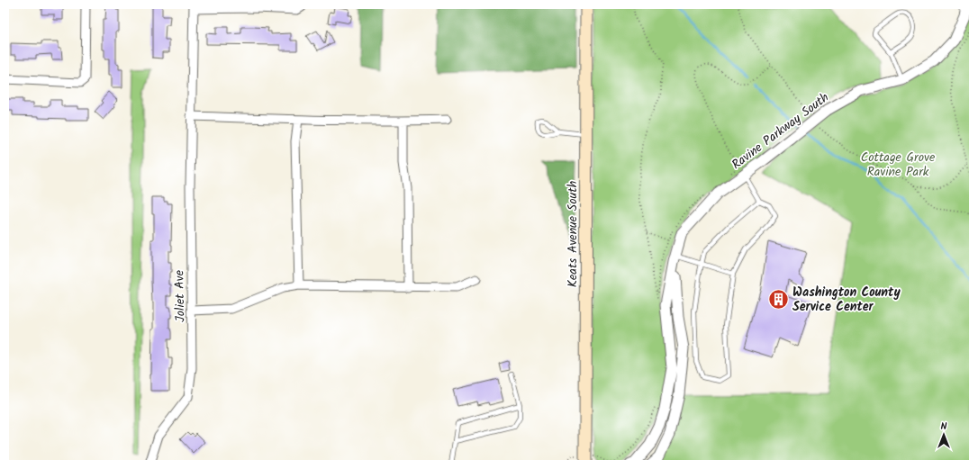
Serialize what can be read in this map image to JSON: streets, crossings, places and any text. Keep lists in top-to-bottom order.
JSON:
{
  "streets": {
    "main road": ["Keats Avenue South"],
    "street": ["Ravine Parkway South", "Joliet Ave"]
  },
  "parks": ["Cottage Grove Ravine Park"],
  "places": {
    "building": ["Washington County Service Center"]
  },
  "north": "top"
}
